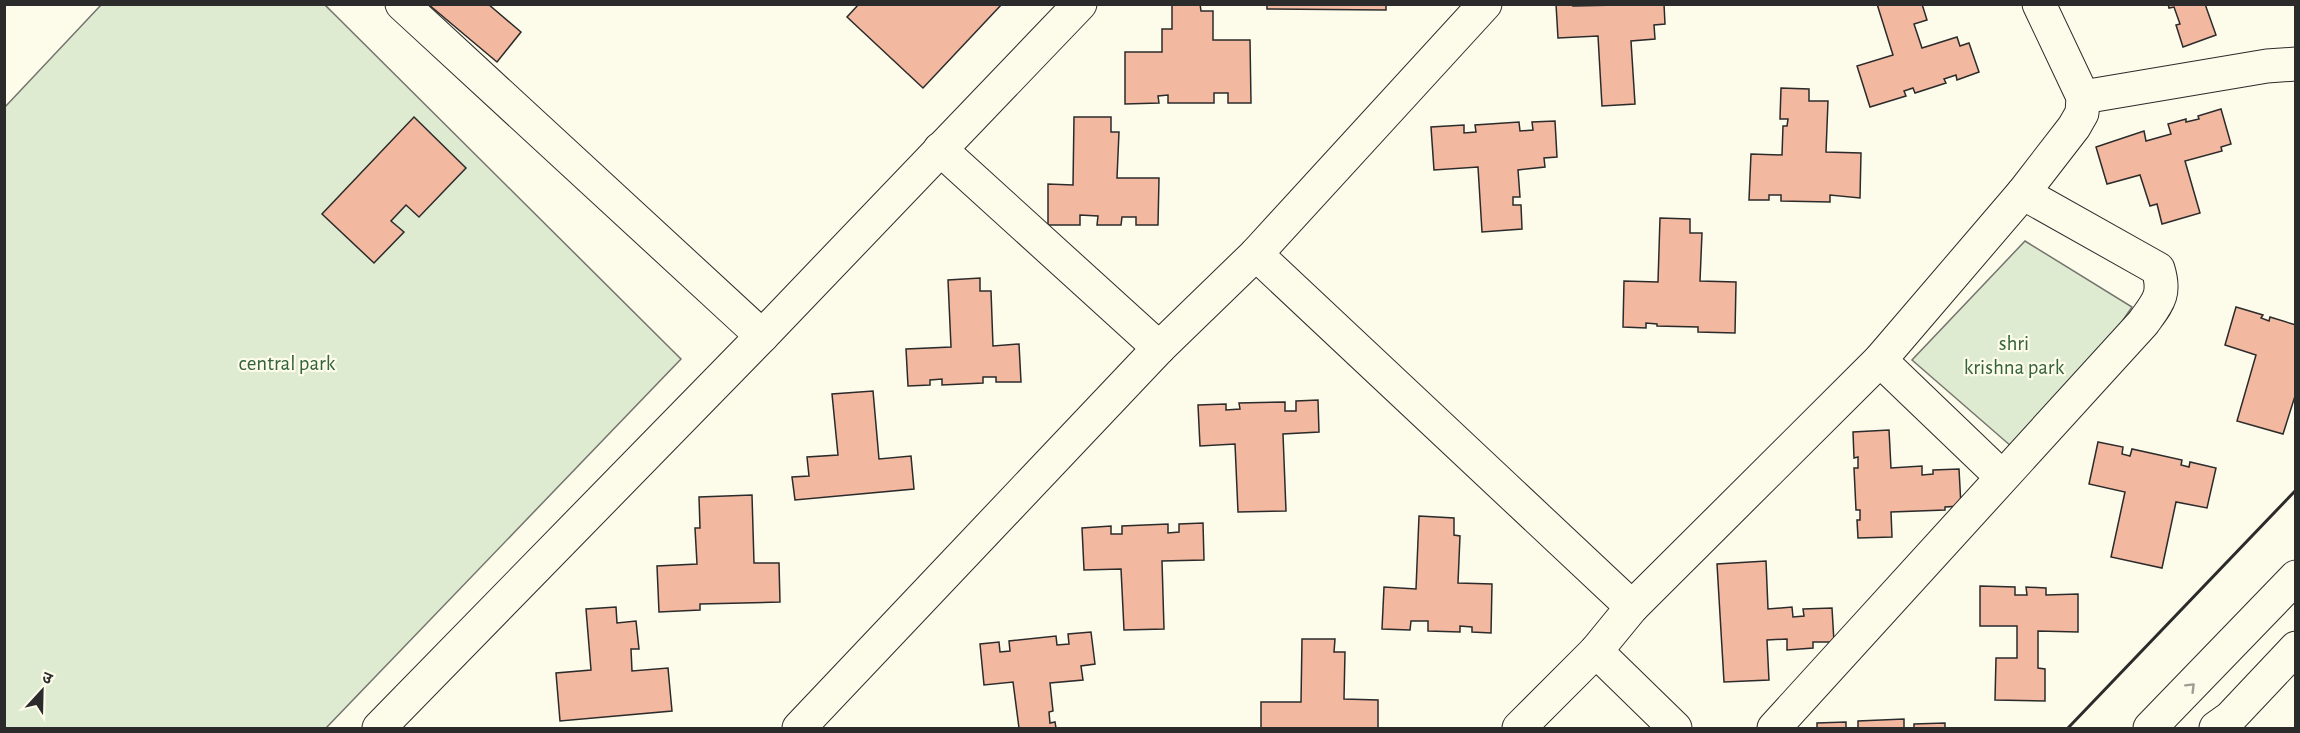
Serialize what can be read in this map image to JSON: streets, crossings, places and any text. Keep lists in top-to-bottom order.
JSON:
{
  "parks": ["shri krishna park", "central park"],
  "north": "top"
}
